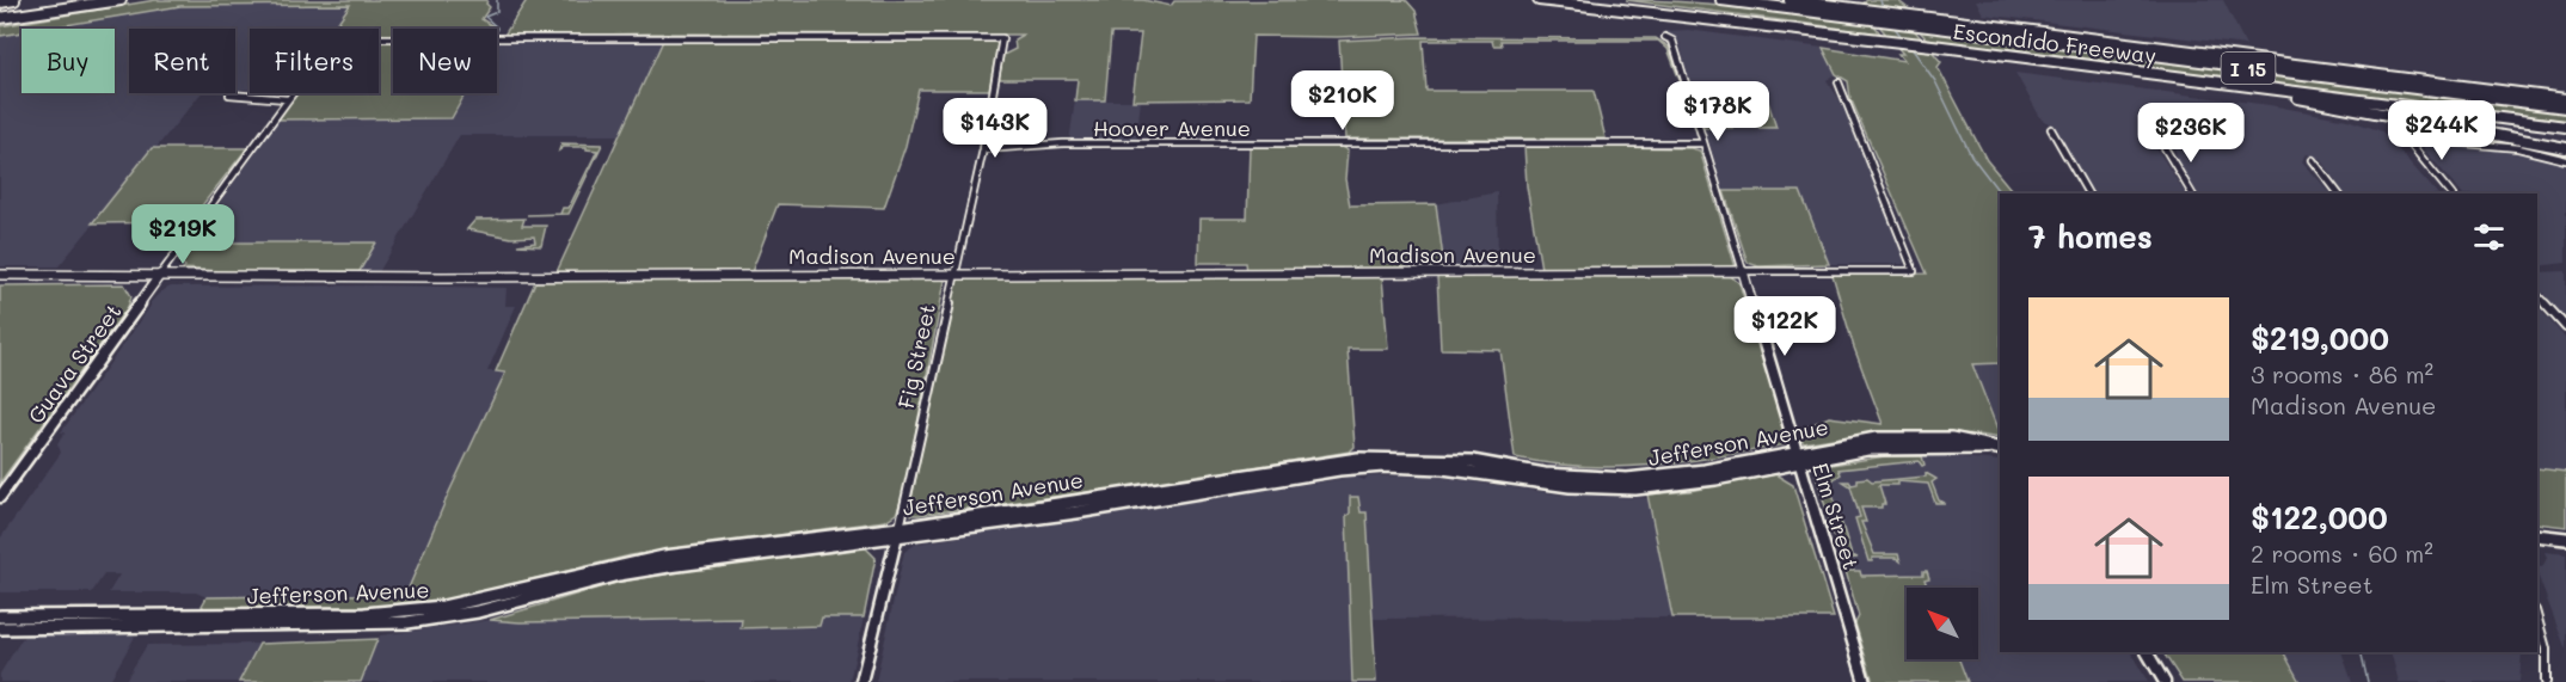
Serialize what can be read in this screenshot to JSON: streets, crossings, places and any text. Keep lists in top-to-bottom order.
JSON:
{
  "streets": {
    "highway": ["Escondido Freeway", "I 15"],
    "main road": ["Jefferson Avenue"],
    "street": [
      "Hoover Avenue",
      "Madison Avenue",
      "Fig Street",
      "Guava Street",
      "Elm Street"
    ]
  },
  "crossings": [
    ["Escondido Freeway", "I 15"],
    ["Hoover Avenue", "Fig Street"],
    ["Hoover Avenue", "Elm Street"],
    ["Madison Avenue", "Fig Street"],
    ["Madison Avenue", "Guava Street"],
    ["Madison Avenue", "Elm Street"],
    ["Fig Street", "Jefferson Avenue"],
    ["Jefferson Avenue", "Elm Street"]
  ],
  "north": "top left",
  "page": {
    "chip": [
      "Buy",
      "Rent",
      "Filters",
      "New"
    ],
    "price": [
      "$210K",
      "$178K",
      "$143K",
      "$244K",
      "$236K",
      "$219K",
      "$122K"
    ],
    "heading": "7 homes",
    "list": [
      {
        "name": "$219,000",
        "note": "3 rooms · 86 m² · Madison Avenue"
      },
      {
        "name": "$122,000",
        "note": "2 rooms · 60 m² · Elm Street"
      }
    ]
  }
}
